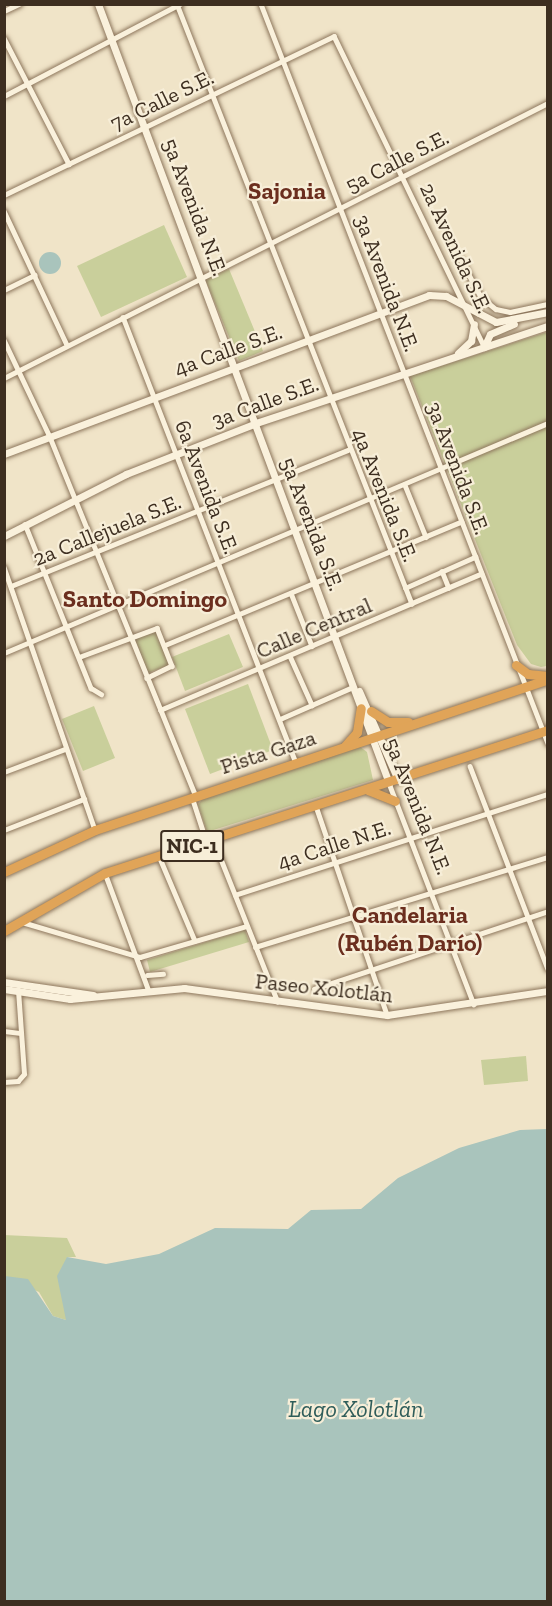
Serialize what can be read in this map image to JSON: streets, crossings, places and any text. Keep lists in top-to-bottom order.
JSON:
{
  "streets": {
    "highway": ["Pista Gaza", "NIC-1"],
    "street": [
      "7a Calle S.E.",
      "5a Calle S.E.",
      "5a Avenida N.E.",
      "2a Avenida S.E.",
      "3a Avenida N.E.",
      "4a Calle S.E.",
      "3a Calle S.E.",
      "3a Avenida S.E.",
      "6a Avenida S.E.",
      "4a Avenida S.E.",
      "5a Avenida S.E.",
      "2a Callejuela S.E.",
      "Calle Central",
      "4a Calle N.E.",
      "Paseo Xolotlán"
    ]
  },
  "crossings": [
    ["7a Calle S.E.", "5a Avenida N.E."],
    ["7a Calle S.E.", "2a Avenida S.E."],
    ["7a Calle S.E.", "3a Avenida N.E."],
    ["7a Calle S.E.", "4a Avenida S.E."],
    ["5a Calle S.E.", "5a Avenida N.E."],
    ["5a Calle S.E.", "2a Avenida S.E."],
    ["5a Calle S.E.", "3a Avenida N.E."],
    ["5a Calle S.E.", "6a Avenida S.E."],
    ["5a Calle S.E.", "4a Avenida S.E."],
    ["5a Avenida N.E.", "4a Calle S.E."],
    ["5a Avenida N.E.", "3a Calle S.E."],
    ["5a Avenida N.E.", "5a Avenida S.E."],
    ["5a Avenida N.E.", "Calle Central"],
    ["5a Avenida N.E.", "Pista Gaza"],
    ["5a Avenida N.E.", "4a Calle N.E."],
    ["5a Avenida N.E.", "NIC-1"],
    ["5a Avenida N.E.", "Paseo Xolotlán"],
    ["2a Avenida S.E.", "4a Calle S.E."],
    ["2a Avenida S.E.", "3a Calle S.E."],
    ["3a Avenida N.E.", "4a Calle S.E."],
    ["3a Avenida N.E.", "3a Calle S.E."],
    ["3a Avenida N.E.", "3a Avenida S.E."],
    ["4a Calle S.E.", "6a Avenida S.E."],
    ["4a Calle S.E.", "4a Avenida S.E."],
    ["3a Calle S.E.", "3a Avenida S.E."],
    ["3a Calle S.E.", "6a Avenida S.E."],
    ["3a Calle S.E.", "4a Avenida S.E."],
    ["3a Calle S.E.", "5a Avenida S.E."],
    ["3a Avenida S.E.", "Calle Central"],
    ["6a Avenida S.E.", "2a Callejuela S.E."],
    ["6a Avenida S.E.", "Calle Central"],
    ["6a Avenida S.E.", "Pista Gaza"],
    ["4a Avenida S.E.", "2a Callejuela S.E."],
    ["4a Avenida S.E.", "Calle Central"],
    ["5a Avenida S.E.", "2a Callejuela S.E."],
    ["5a Avenida S.E.", "Calle Central"]
  ],
  "districts": ["Sajonia", "Santo Domingo", "Candelaria (Rubén Darío)"],
  "water": ["Lago Xolotlán"]
}
